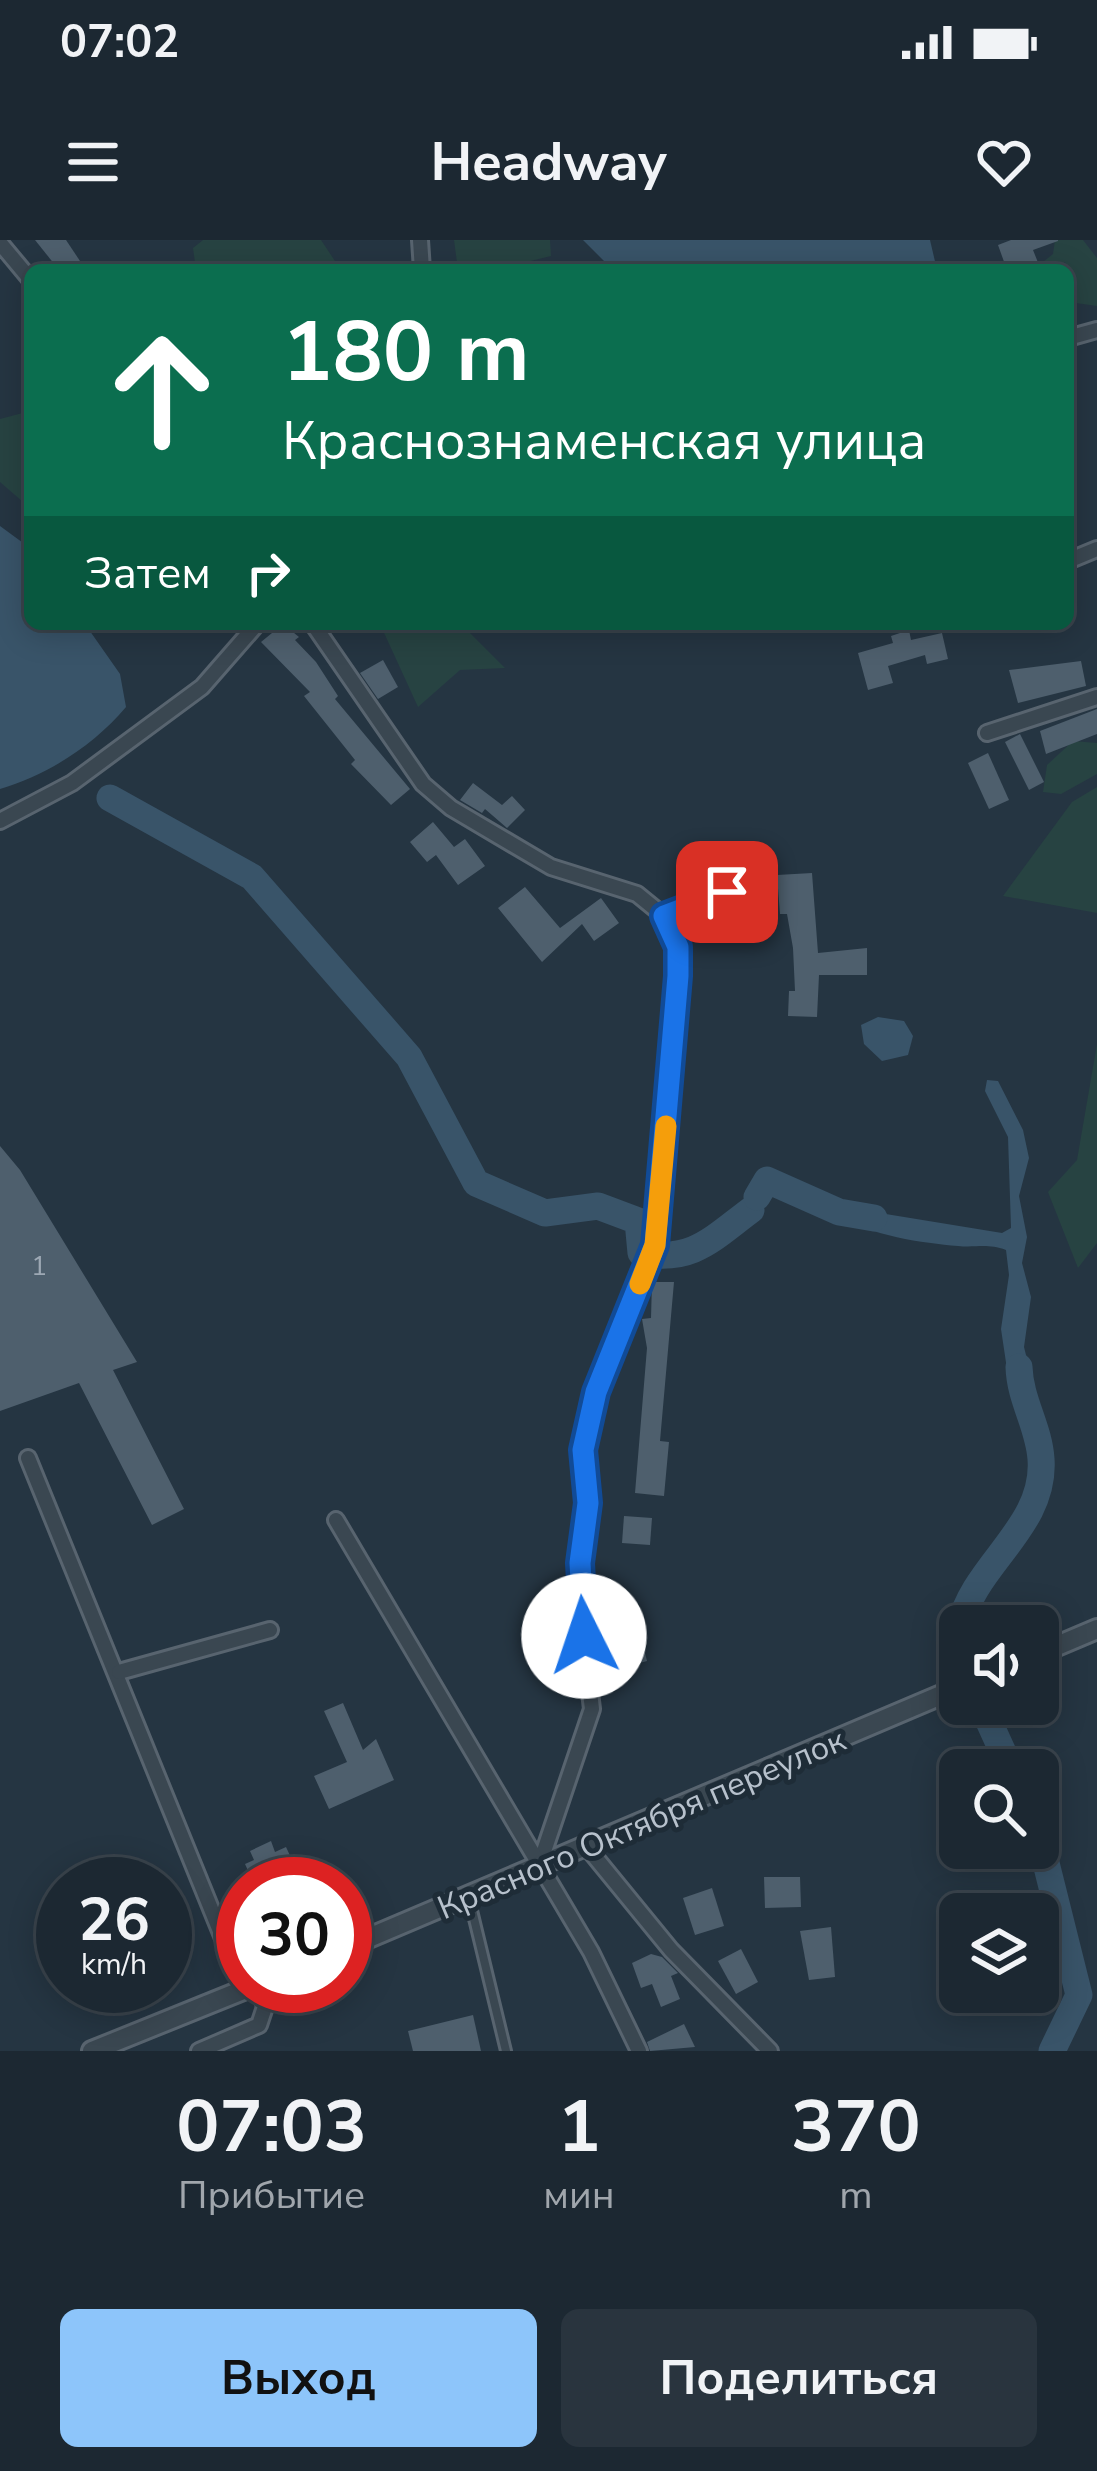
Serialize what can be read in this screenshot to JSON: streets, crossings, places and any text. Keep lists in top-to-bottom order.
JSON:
{
  "streets": {
    "street": ["Красного Октября переулок"]
  },
  "house_numbers": ["1"],
  "page": {
    "status": "07:02",
    "header": "Headway",
    "turn": ["180 m", "Краснознаменская улица"],
    "then": "Затем",
    "speed": "26 km/h",
    "limit": "30",
    "eta": [
      "07:03",
      "Прибытие",
      "1",
      "мин",
      "370",
      "m"
    ],
    "buttons": ["Выход", "Поделиться"]
  }
}
